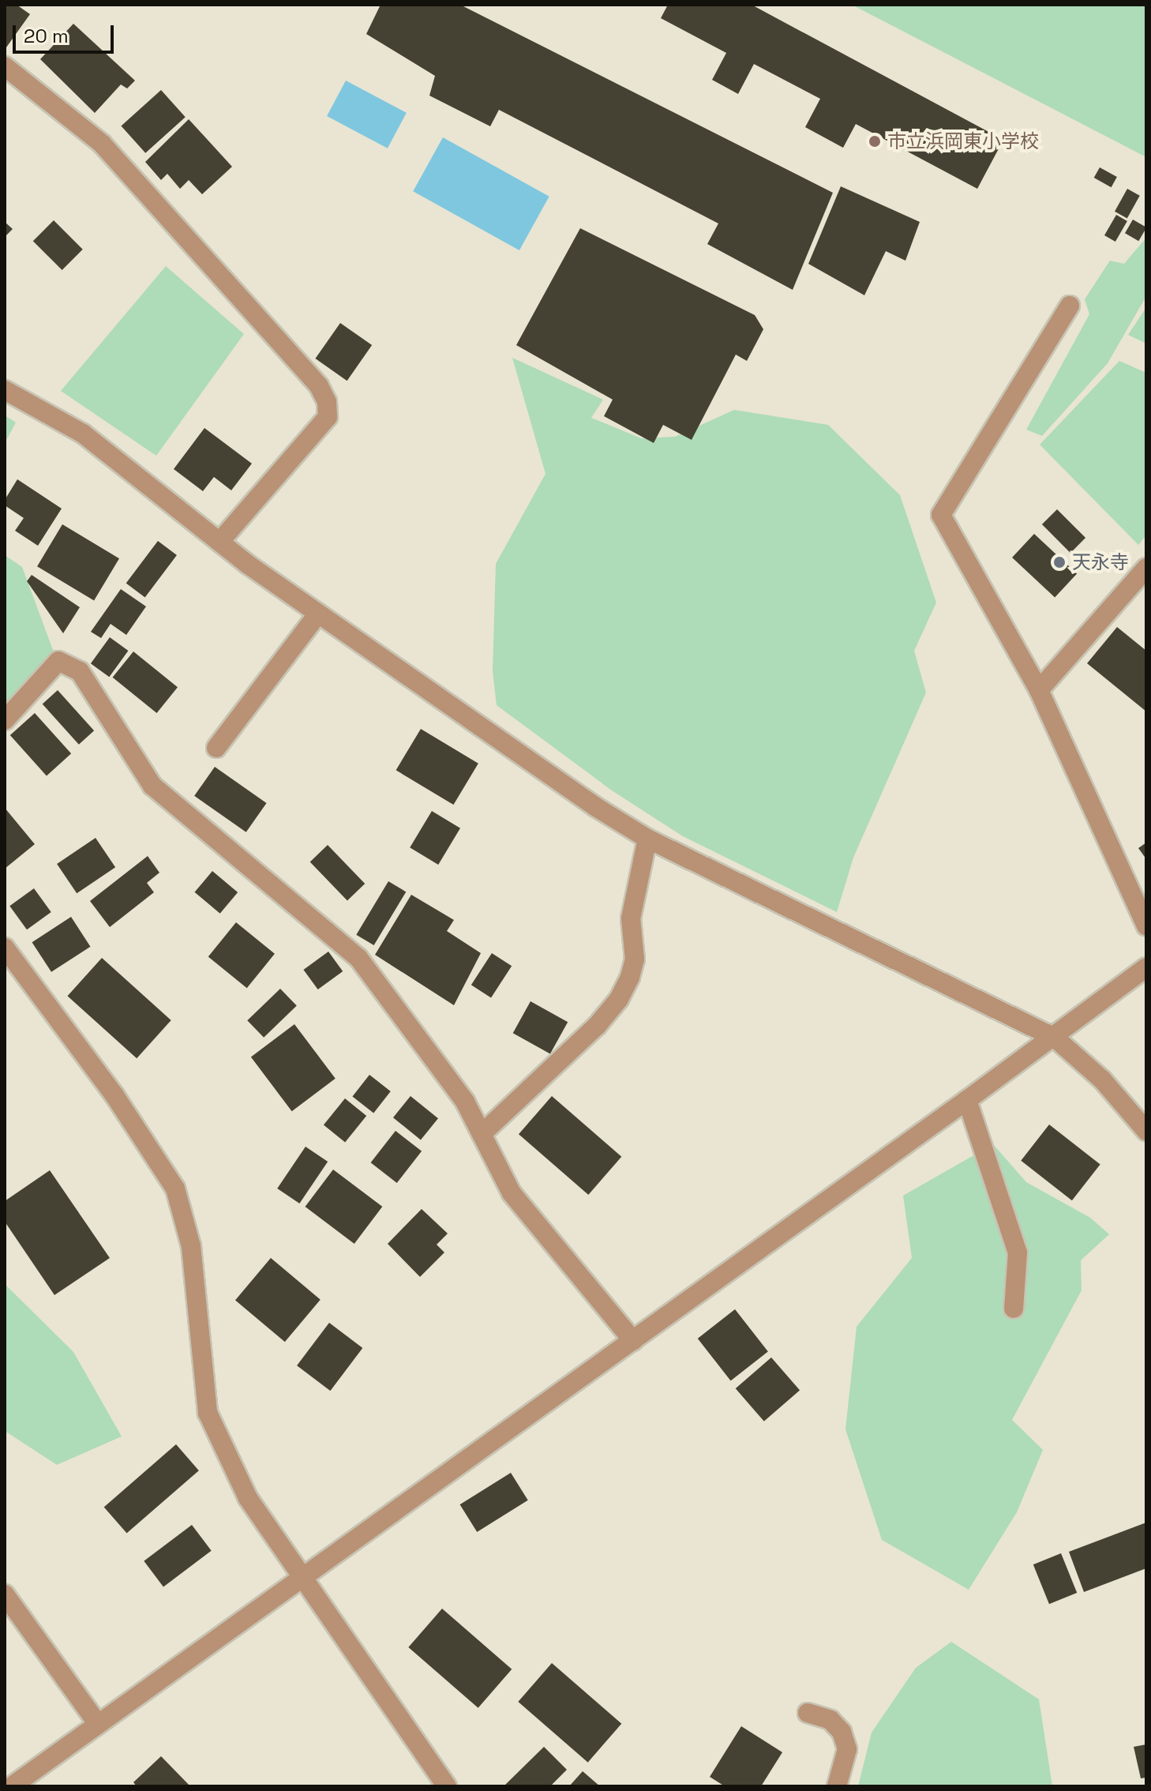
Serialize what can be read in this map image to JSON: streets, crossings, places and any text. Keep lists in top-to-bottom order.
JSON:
{
  "places": ["市立浜岡東小学校", "天永寺"],
  "scale_bar": "20 m"
}
